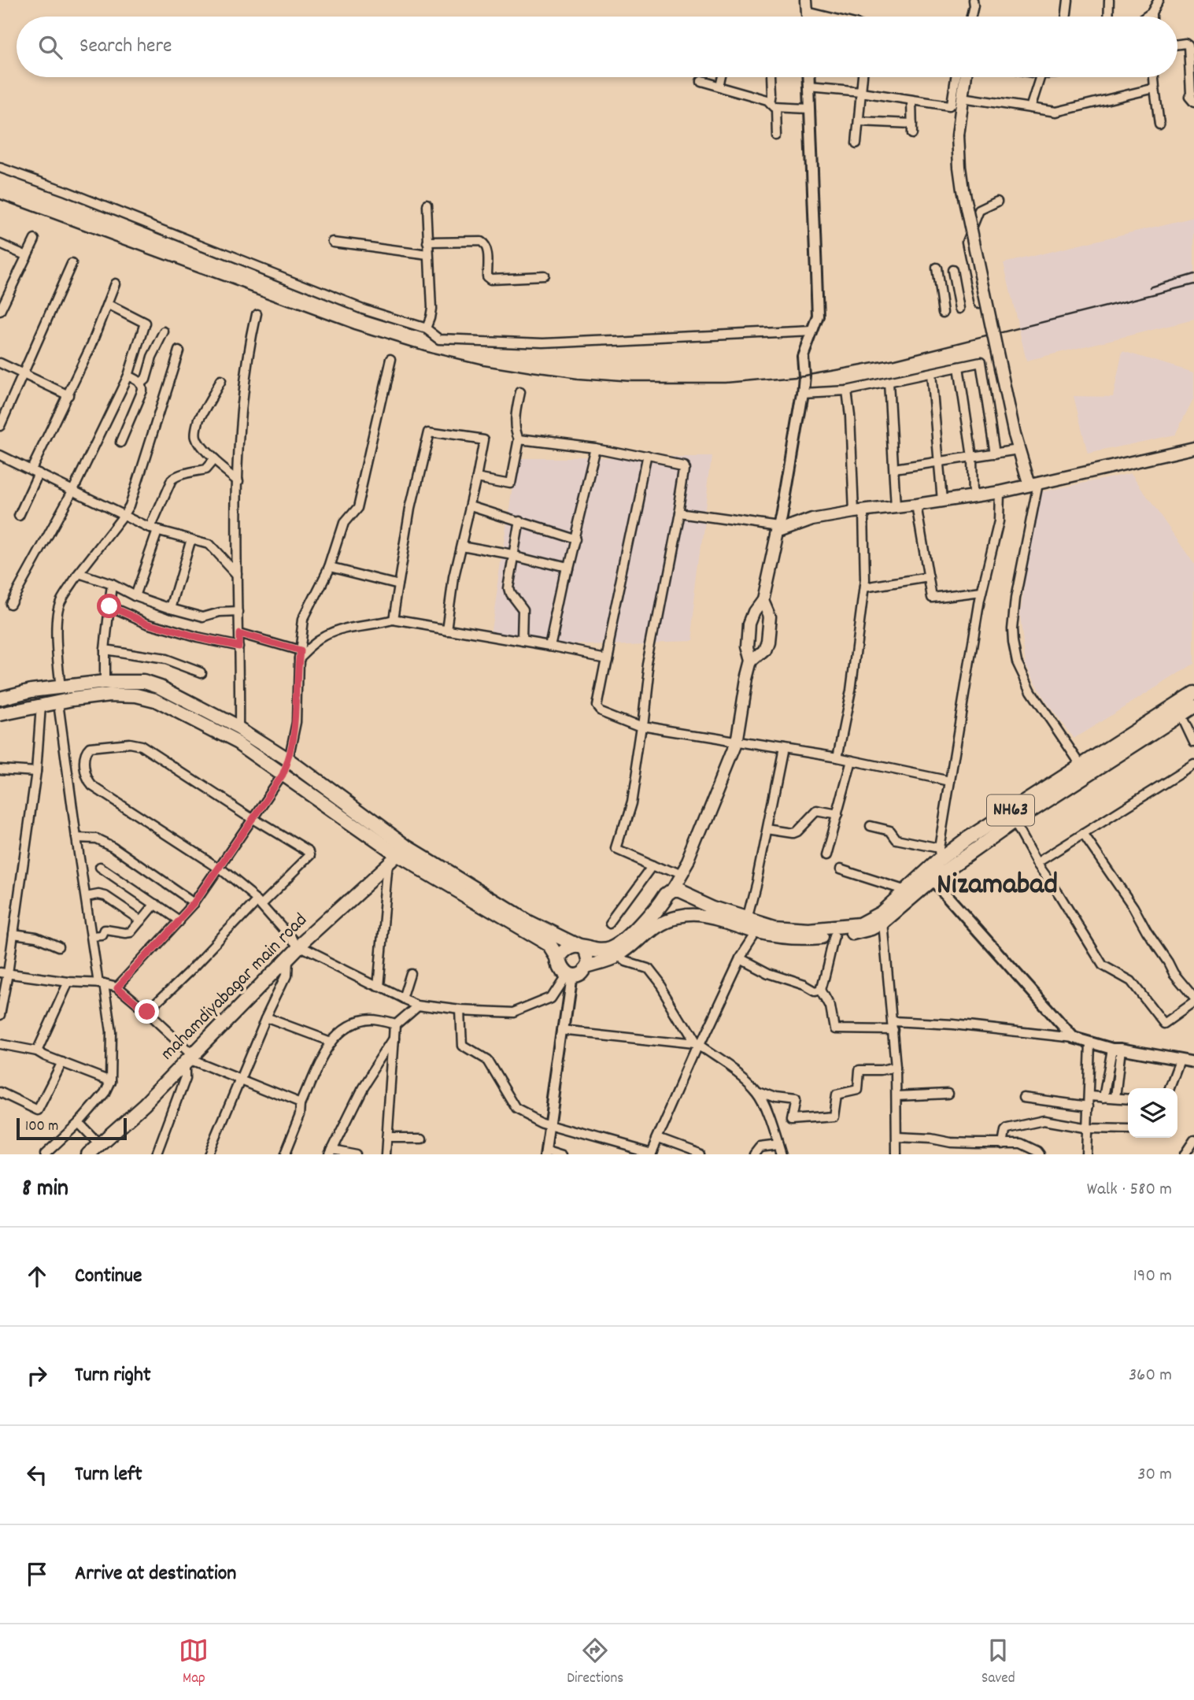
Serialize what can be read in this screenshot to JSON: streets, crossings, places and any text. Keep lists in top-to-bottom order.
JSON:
{
  "streets": {
    "main road": ["NH63", "mahamdiyabagar main road"]
  },
  "districts": ["Nizamabad"],
  "scale_bar": "100 m",
  "page": {
    "search": "Search here",
    "scale": "100 m",
    "heading": ["8 min", "Walk · 580 m"],
    "list": [
      ["Continue", "190 m"],
      ["Turn right", "360 m"],
      ["Turn left", "30 m"],
      "Arrive at destination"
    ],
    "nav": ["Map", "Directions", "Saved"]
  }
}
